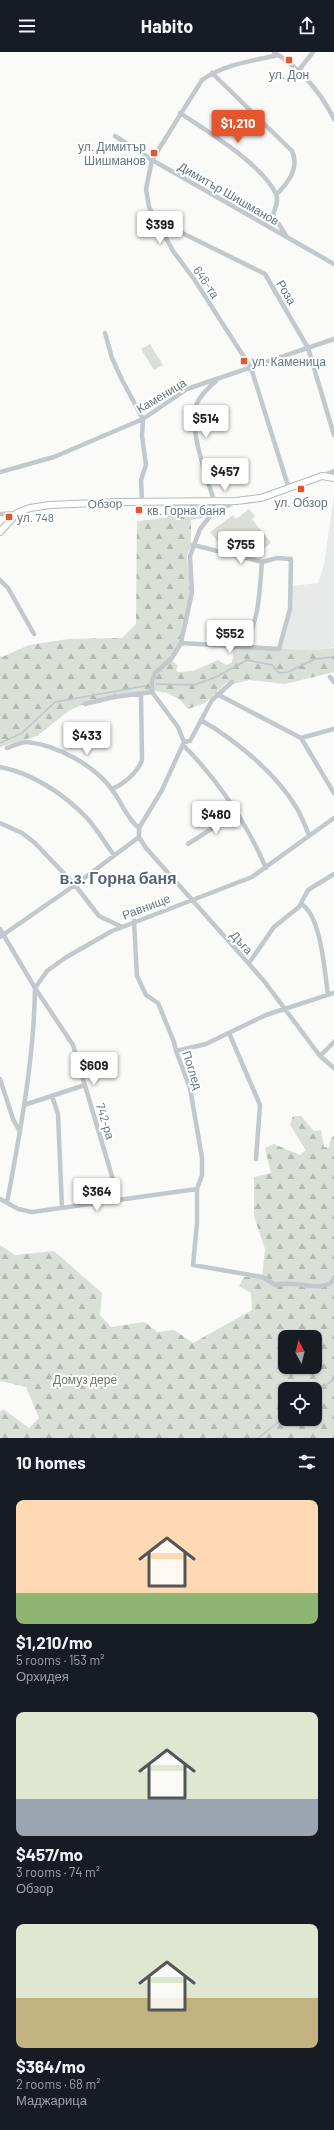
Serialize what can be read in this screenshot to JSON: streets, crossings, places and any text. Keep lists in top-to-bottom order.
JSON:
{
  "streets": {
    "street": [
      "Димитър Шишманов",
      "646-та",
      "Роза",
      "Каменица",
      "Обзор",
      "Равнище",
      "Дъга",
      "Поглед",
      "742-ра"
    ]
  },
  "crossings": [
    ["Димитър Шишманов", "646-та"],
    ["646-та", "Роза"],
    ["646-та", "Каменица"],
    ["646-та", "Обзор"],
    ["Роза", "Каменица"],
    ["Равнище", "Дъга"],
    ["Равнище", "Поглед"],
    ["Равнище", "742-ра"]
  ],
  "districts": ["в.з. Горна баня"],
  "parks": ["Домуз дере"],
  "places": {
    "transit": [
      "ул. Дон",
      "ул. Димитър Шишманов",
      "ул. Каменица",
      "ул. Обзор",
      "кв. Горна баня",
      "ул. 748"
    ]
  },
  "north": "top",
  "page": {
    "header": "Habito",
    "price": [
      "$1,210",
      "$399",
      "$514",
      "$457",
      "$755",
      "$552",
      "$433",
      "$480",
      "$609",
      "$364"
    ],
    "heading": "10 homes",
    "list": [
      {
        "name": "$1,210/mo",
        "note": "5 rooms · 153 m² · Орхидея"
      },
      {
        "name": "$457/mo",
        "note": "3 rooms · 74 m² · Обзор"
      },
      {
        "name": "$364/mo",
        "note": "2 rooms · 68 m² · Маджарица"
      }
    ]
  }
}
